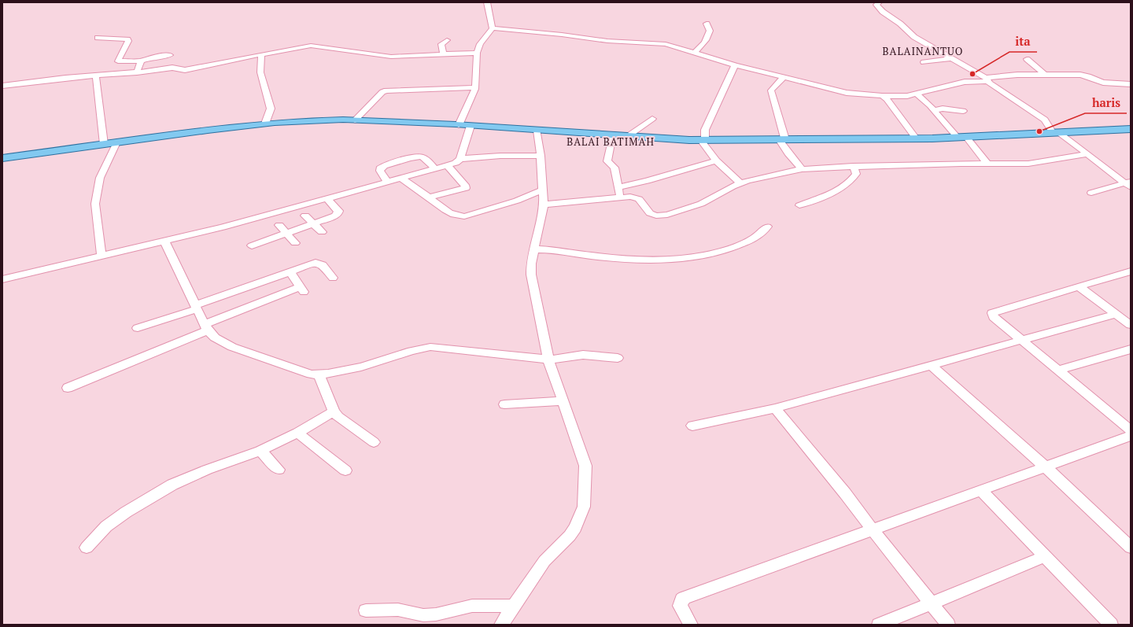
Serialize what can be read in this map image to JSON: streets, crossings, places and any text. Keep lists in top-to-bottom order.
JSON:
{
  "districts": ["BALAINANTUO", "BALAI BATIMAH"],
  "places": ["ita", "haris"]
}
